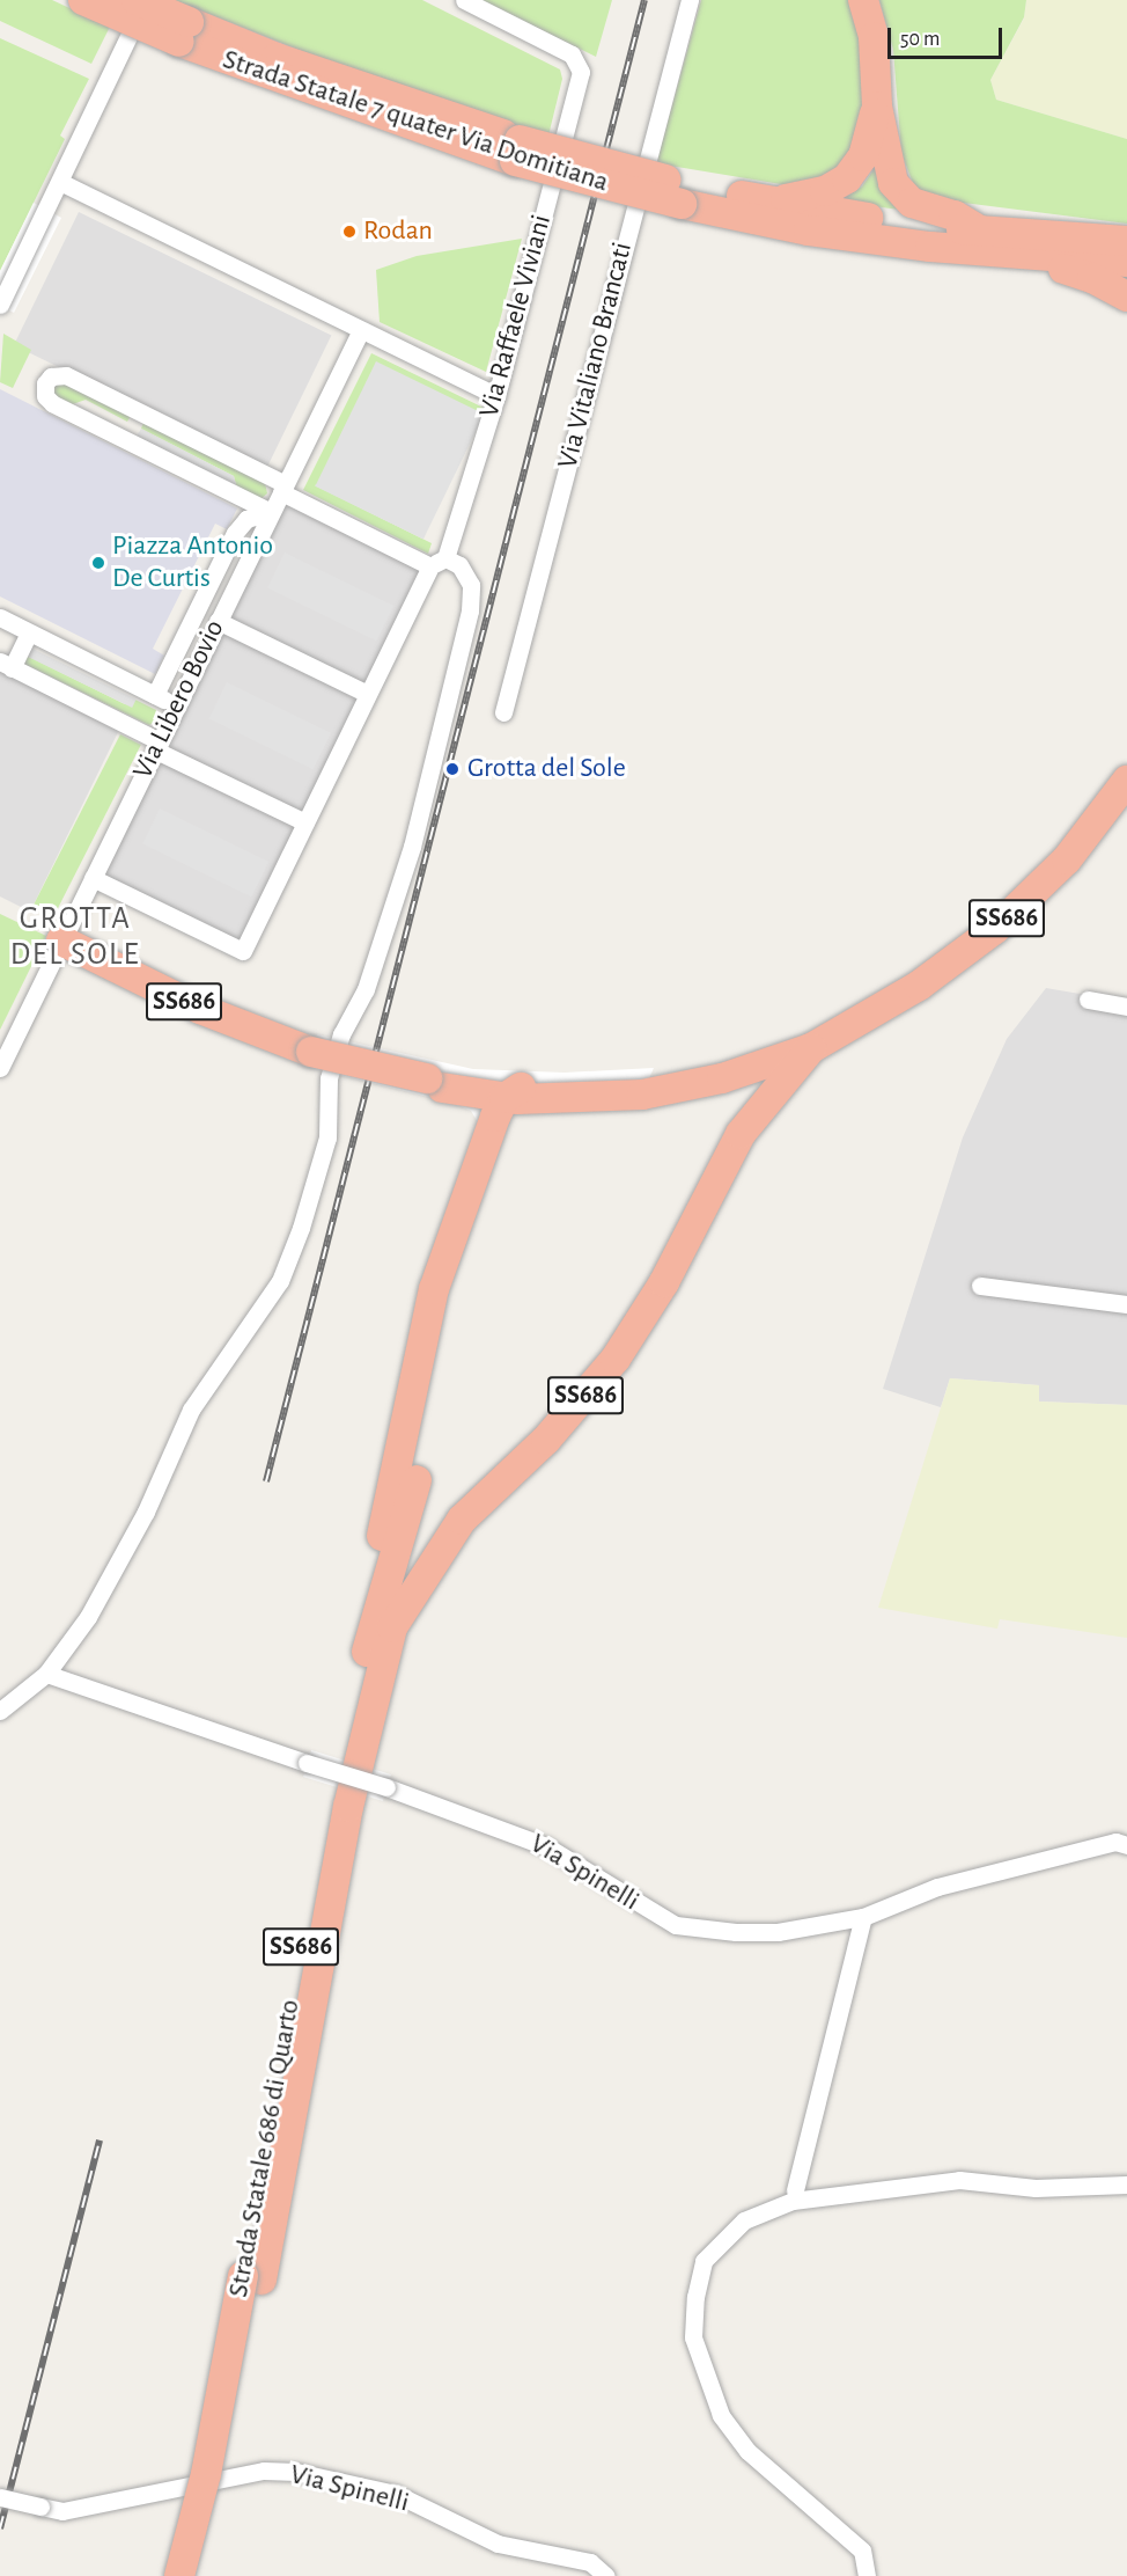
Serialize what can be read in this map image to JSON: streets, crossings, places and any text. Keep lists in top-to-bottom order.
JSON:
{
  "streets": {
    "highway": ["Strada Statale 7 quater Via Domitiana", "SS686", "Strada Statale 686 di Quarto"],
    "street": [
      "Via Raffaele Viviani",
      "Via Vitaliano Brancati",
      "Via Libero Bovio",
      "Via Spinelli"
    ]
  },
  "crossings": [
    ["Via Raffaele Viviani", "Via Libero Bovio"],
    ["Via Libero Bovio", "SS686"],
    ["SS686", "Strada Statale 686 di Quarto"]
  ],
  "districts": ["GROTTA DEL SOLE"],
  "places": ["Rodan", "Piazza Antonio De Curtis", "Grotta del Sole"],
  "scale_bar": "50 m"
}
